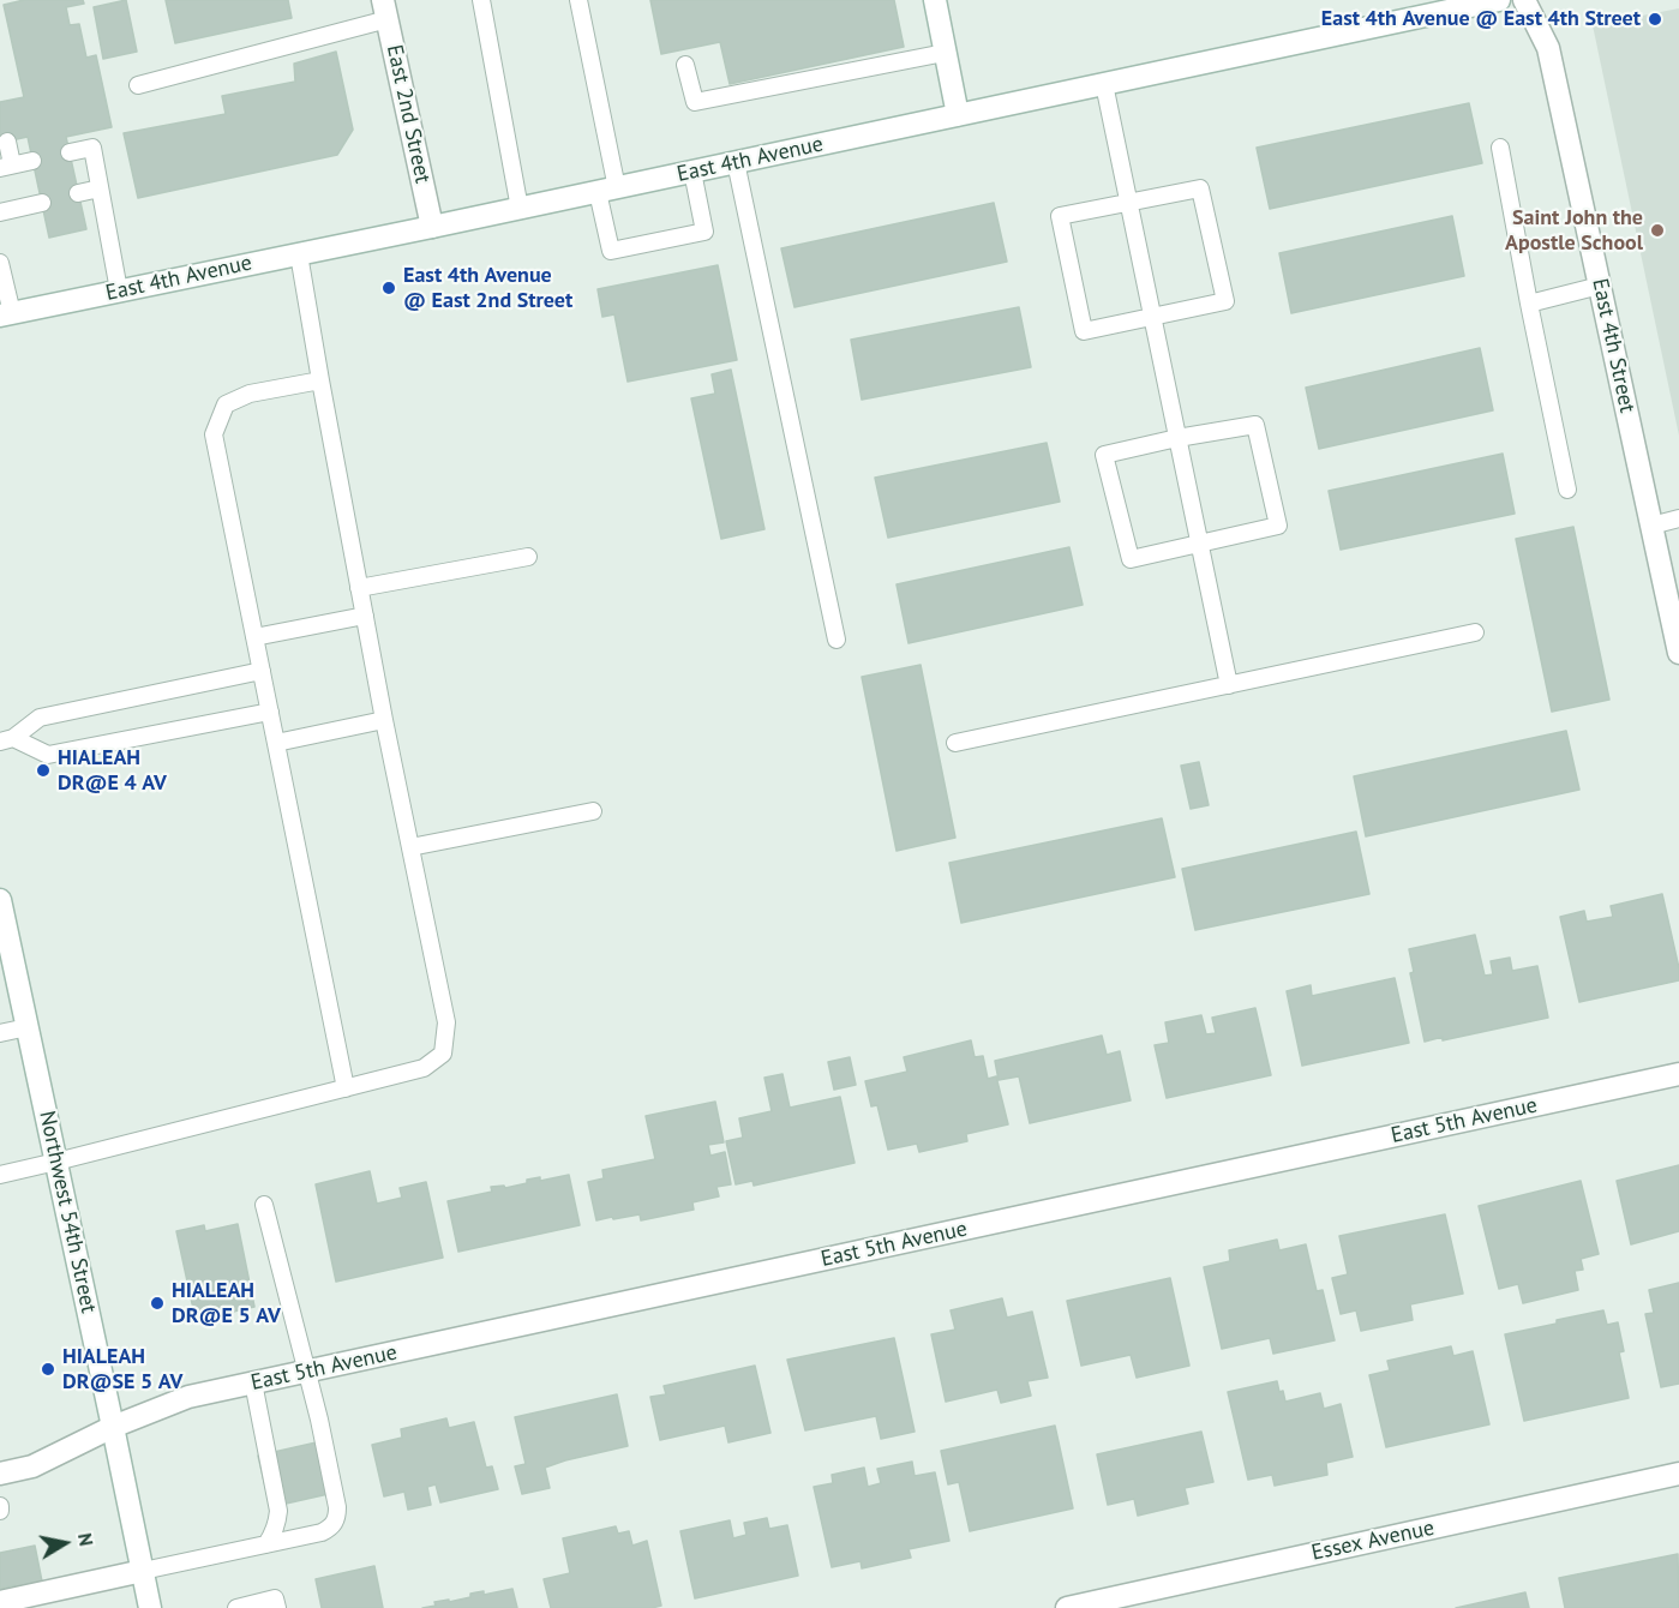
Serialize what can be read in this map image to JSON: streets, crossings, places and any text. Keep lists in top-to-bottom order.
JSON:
{
  "streets": {
    "street": [
      "East 2nd Street",
      "East 4th Avenue",
      "East 4th Street",
      "East 5th Avenue",
      "Northwest 54th Street",
      "Essex Avenue"
    ]
  },
  "crossings": [
    ["East 2nd Street", "East 4th Avenue"],
    ["East 5th Avenue", "Northwest 54th Street"]
  ],
  "places": [
    "East 4th Avenue @ East 4th Street",
    "Saint John the Apostle School",
    "East 4th Avenue @ East 2nd Street",
    "HIALEAH DR@E 4 AV",
    "HIALEAH DR@E 5 AV",
    "HIALEAH DR@SE 5 AV"
  ],
  "north": "right"
}
